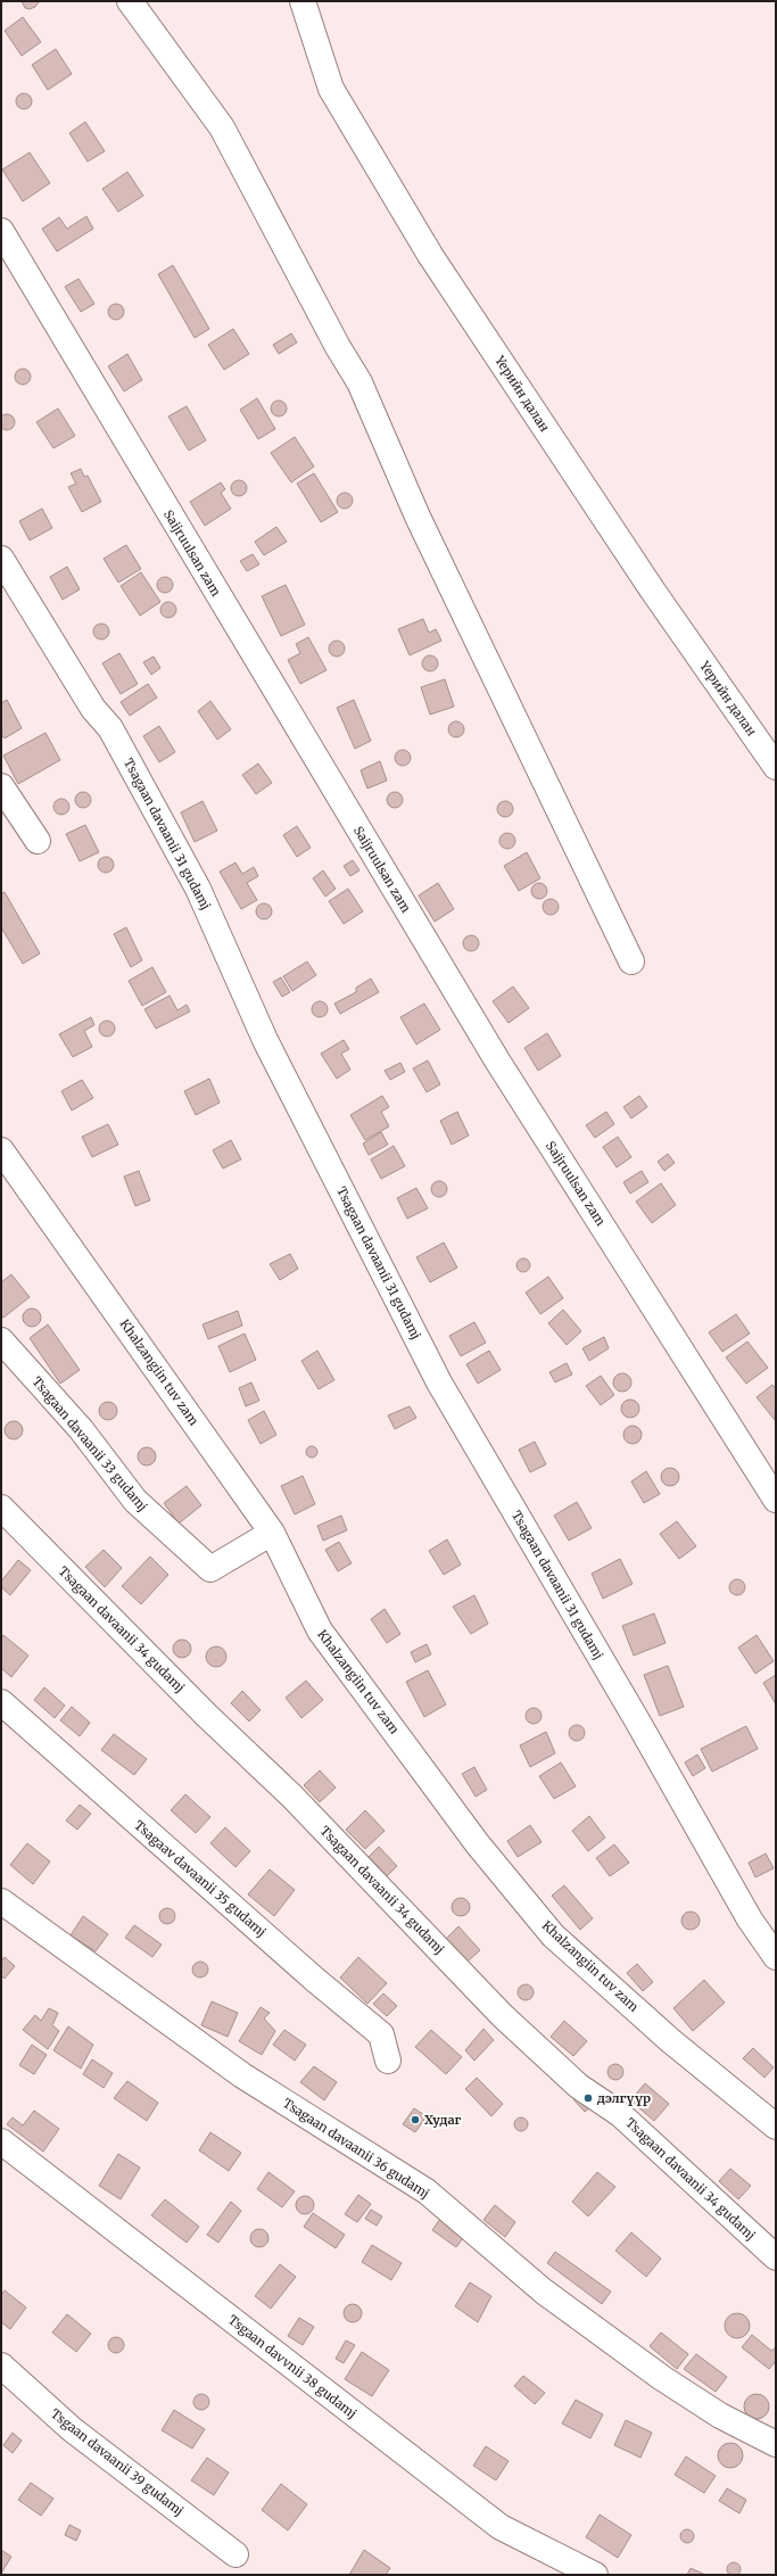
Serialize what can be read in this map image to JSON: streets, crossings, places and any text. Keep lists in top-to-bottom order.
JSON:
{
  "streets": {
    "street": [
      "Үерийн далан",
      "Saijruulsan zam",
      "Tsagaan davaanii 31 gudamj",
      "Khalzangiin tuv zam",
      "Tsagaan davaanii 33 gudamj",
      "Tsagaan davaanii 34 gudamj",
      "Tsagaav davaanii 35 gudamj",
      "Tsagaan davaanii 36 gudamj",
      "Tsgaan davvnii 38 gudamj",
      "Tsgaan davaanii 39 gudamj"
    ]
  },
  "crossings": [
    ["Khalzangiin tuv zam", "Tsagaan davaanii 33 gudamj"]
  ],
  "places": ["дэлгүүр", "Худаг"]
}
